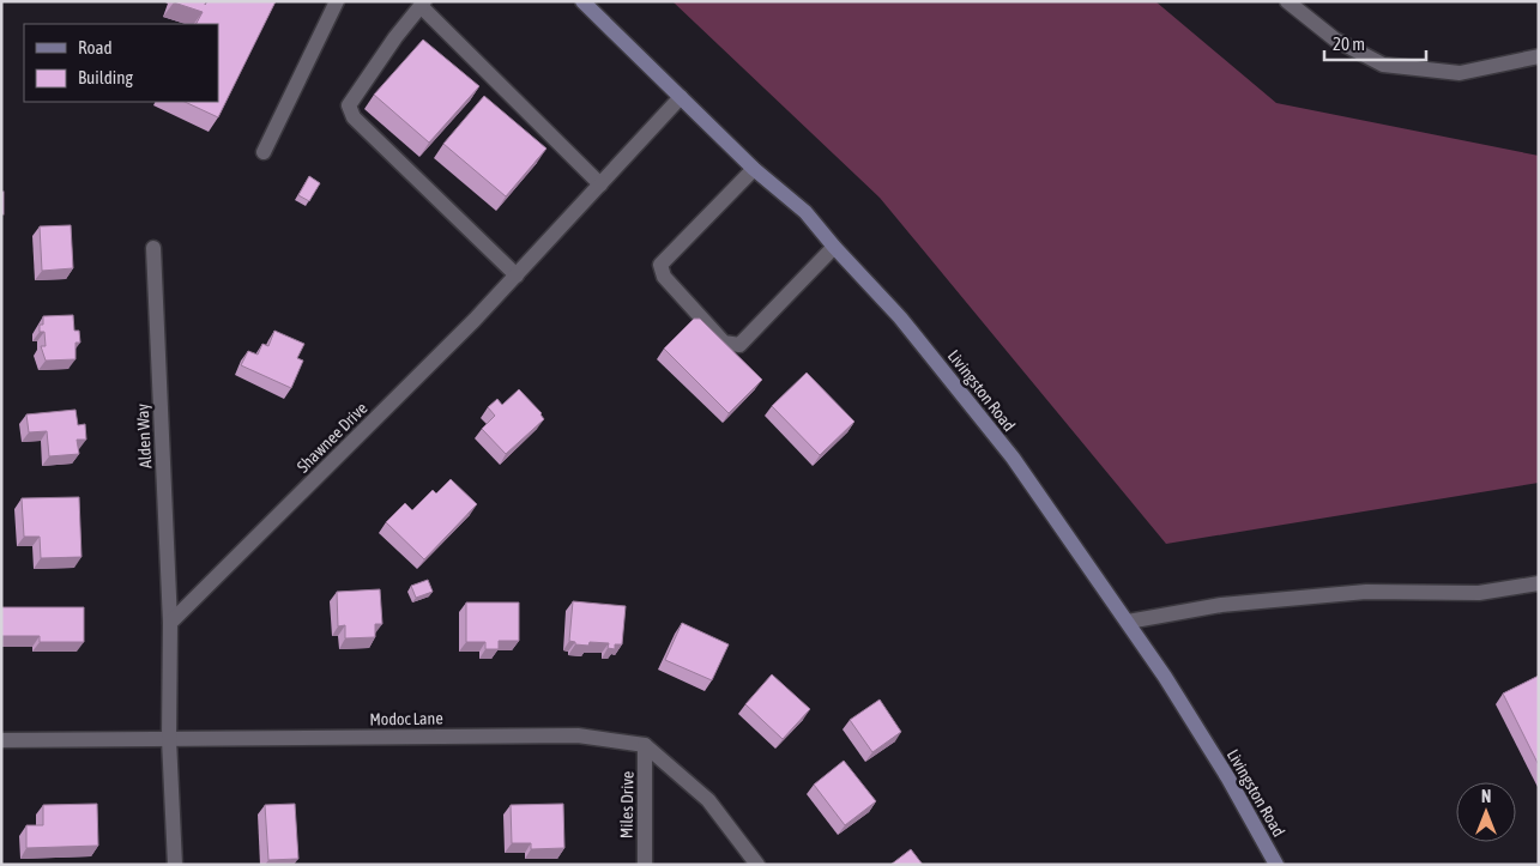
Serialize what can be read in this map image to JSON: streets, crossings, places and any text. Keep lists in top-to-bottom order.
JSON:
{
  "streets": {
    "main road": ["Livingston Road"],
    "street": [
      "Alden Way",
      "Shawnee Drive",
      "Modoc Lane",
      "Miles Drive"
    ]
  },
  "crossings": [
    ["Livingston Road", "Shawnee Drive"],
    ["Alden Way", "Shawnee Drive"],
    ["Modoc Lane", "Miles Drive"]
  ],
  "legend": ["Road", "Building"],
  "scale_bar": "20 m",
  "north": "top"
}
